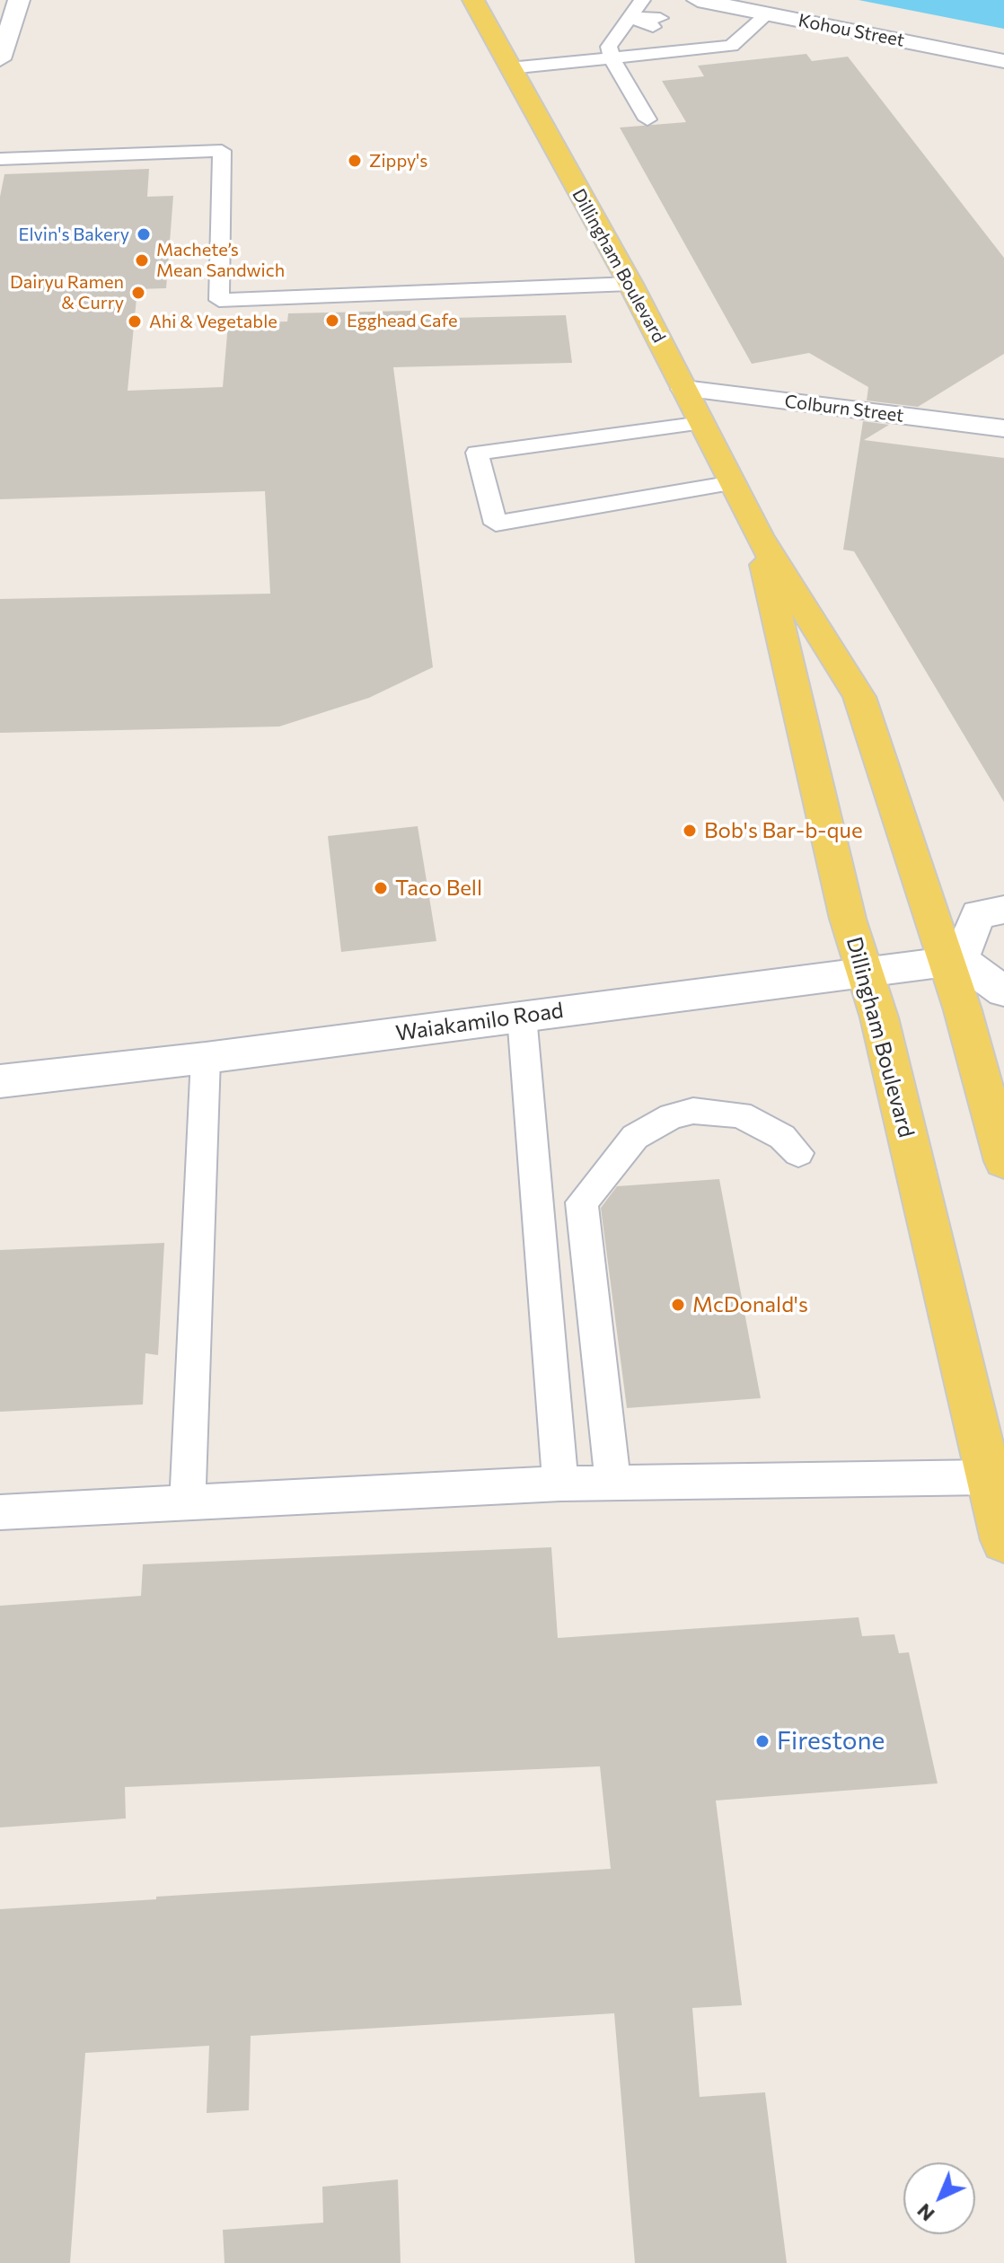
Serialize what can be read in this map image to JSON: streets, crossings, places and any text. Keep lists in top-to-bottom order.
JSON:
{
  "streets": {
    "main road": ["Dillingham Boulevard"],
    "street": ["Kohou Street", "Colburn Street", "Waiakamilo Road"]
  },
  "crossings": [
    ["Dillingham Boulevard", "Colburn Street"],
    ["Dillingham Boulevard", "Waiakamilo Road"]
  ],
  "places": [
    "Zippy's",
    "Elvin's Bakery",
    "Machete’s Mean Sandwich",
    "Dairyu Ramen & Curry",
    "Egghead Cafe",
    "Ahi & Vegetable",
    "Bob's Bar-b-que",
    "Taco Bell",
    "McDonald's",
    "Firestone"
  ],
  "north": "bottom left"
}
